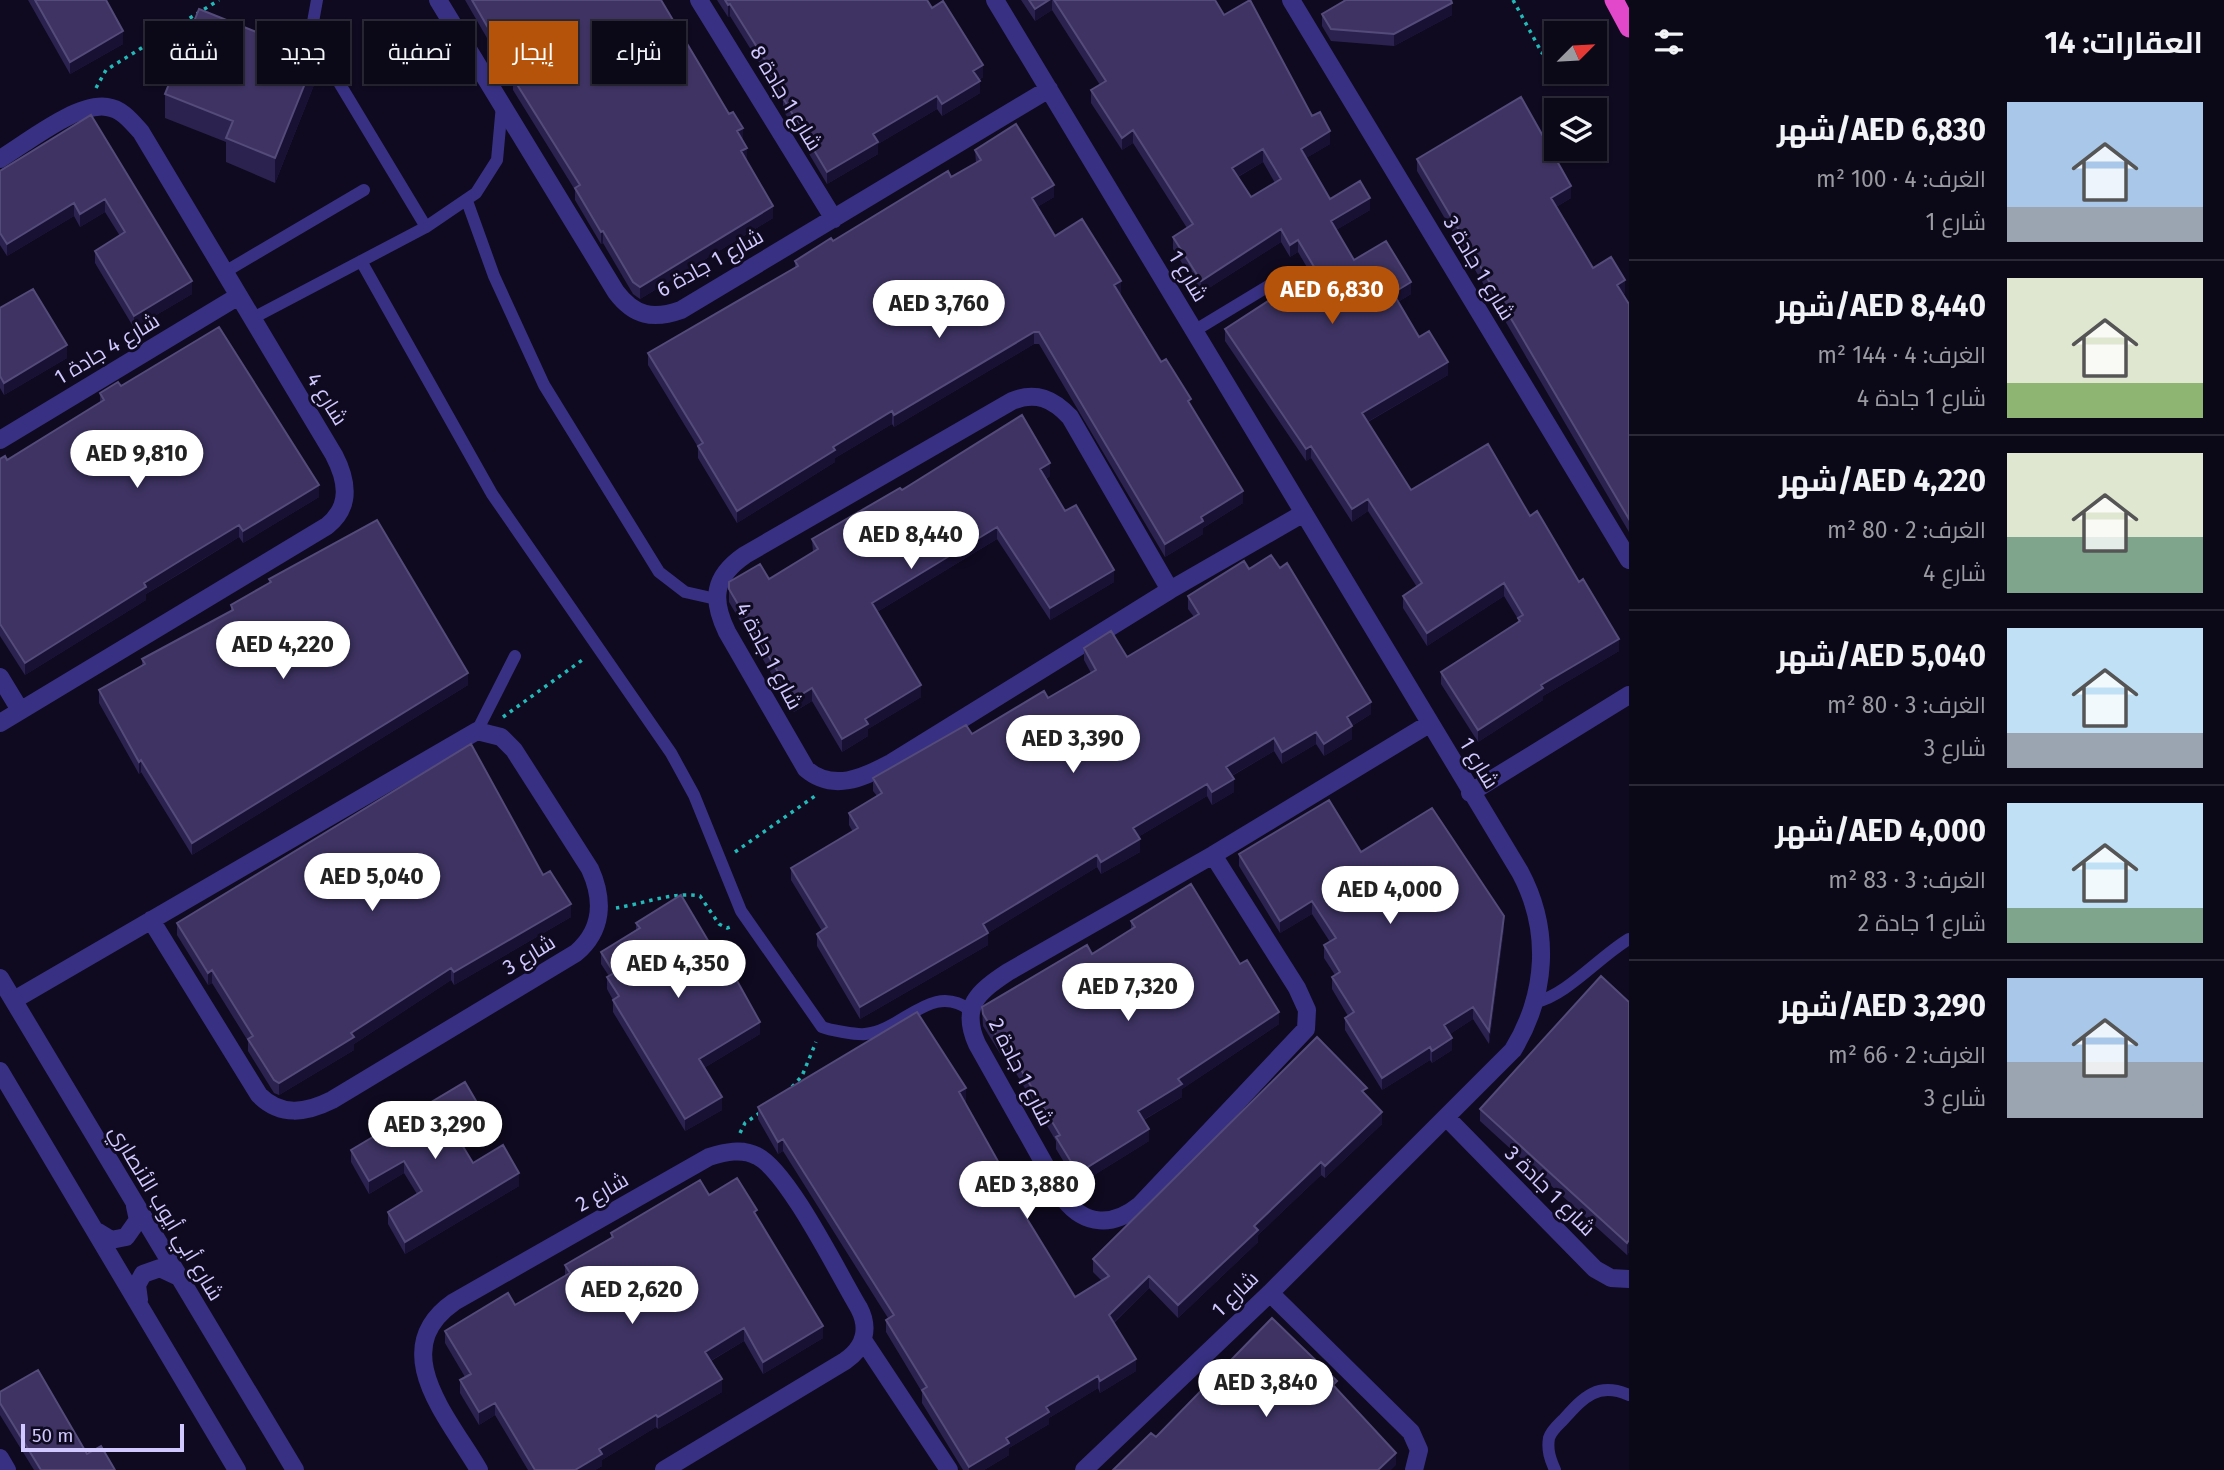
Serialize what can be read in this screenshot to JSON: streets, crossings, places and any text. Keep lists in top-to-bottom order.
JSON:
{
  "streets": {
    "street": [
      "شارع 1 جادة 8",
      "شارع 1 جادة 6",
      "شارع 1 جادة 3",
      "شارع 1",
      "شارع 4 جادة 1",
      "شارع 4",
      "شارع 1 جادة 4",
      "شارع 3",
      "شارع 1 جادة 2",
      "شارع 2",
      "شارع أبي أيوب الأنصاري"
    ]
  },
  "crossings": [
    ["شارع 1 جادة 8", "شارع 1 جادة 6"],
    ["شارع 1 جادة 6", "شارع 1"],
    ["شارع 1 جادة 3", "شارع 1"],
    ["شارع 1", "شارع 1 جادة 2"],
    ["شارع 4 جادة 1", "شارع 4"]
  ],
  "scale_bar": "50 m",
  "north": "top right",
  "page": {
    "heading": "العقارات: 14",
    "chip": [
      "شراء",
      "إيجار",
      "تصفية",
      "جديد",
      "شقة"
    ],
    "list": [
      {
        "name": "AED 6,830/شهر",
        "note": "الغرف: 4 · 100 m² · شارع 1"
      },
      {
        "name": "AED 8,440/شهر",
        "note": "الغرف: 4 · 144 m² · شارع 1 جادة 4"
      },
      {
        "name": "AED 4,220/شهر",
        "note": "الغرف: 2 · 80 m² · شارع 4"
      },
      {
        "name": "AED 5,040/شهر",
        "note": "الغرف: 3 · 80 m² · شارع 3"
      },
      {
        "name": "AED 4,000/شهر",
        "note": "الغرف: 3 · 83 m² · شارع 1 جادة 2"
      },
      {
        "name": "AED 3,290/شهر",
        "note": "الغرف: 2 · 66 m² · شارع 3"
      }
    ],
    "price": [
      "AED 6,830",
      "AED 3,760",
      "AED 9,810",
      "AED 8,440",
      "AED 4,220",
      "AED 3,390",
      "AED 5,040",
      "AED 4,000",
      "AED 4,350",
      "AED 7,320",
      "AED 3,290",
      "AED 3,880",
      "AED 2,620",
      "AED 3,840"
    ],
    "scale": "50 m"
  }
}
